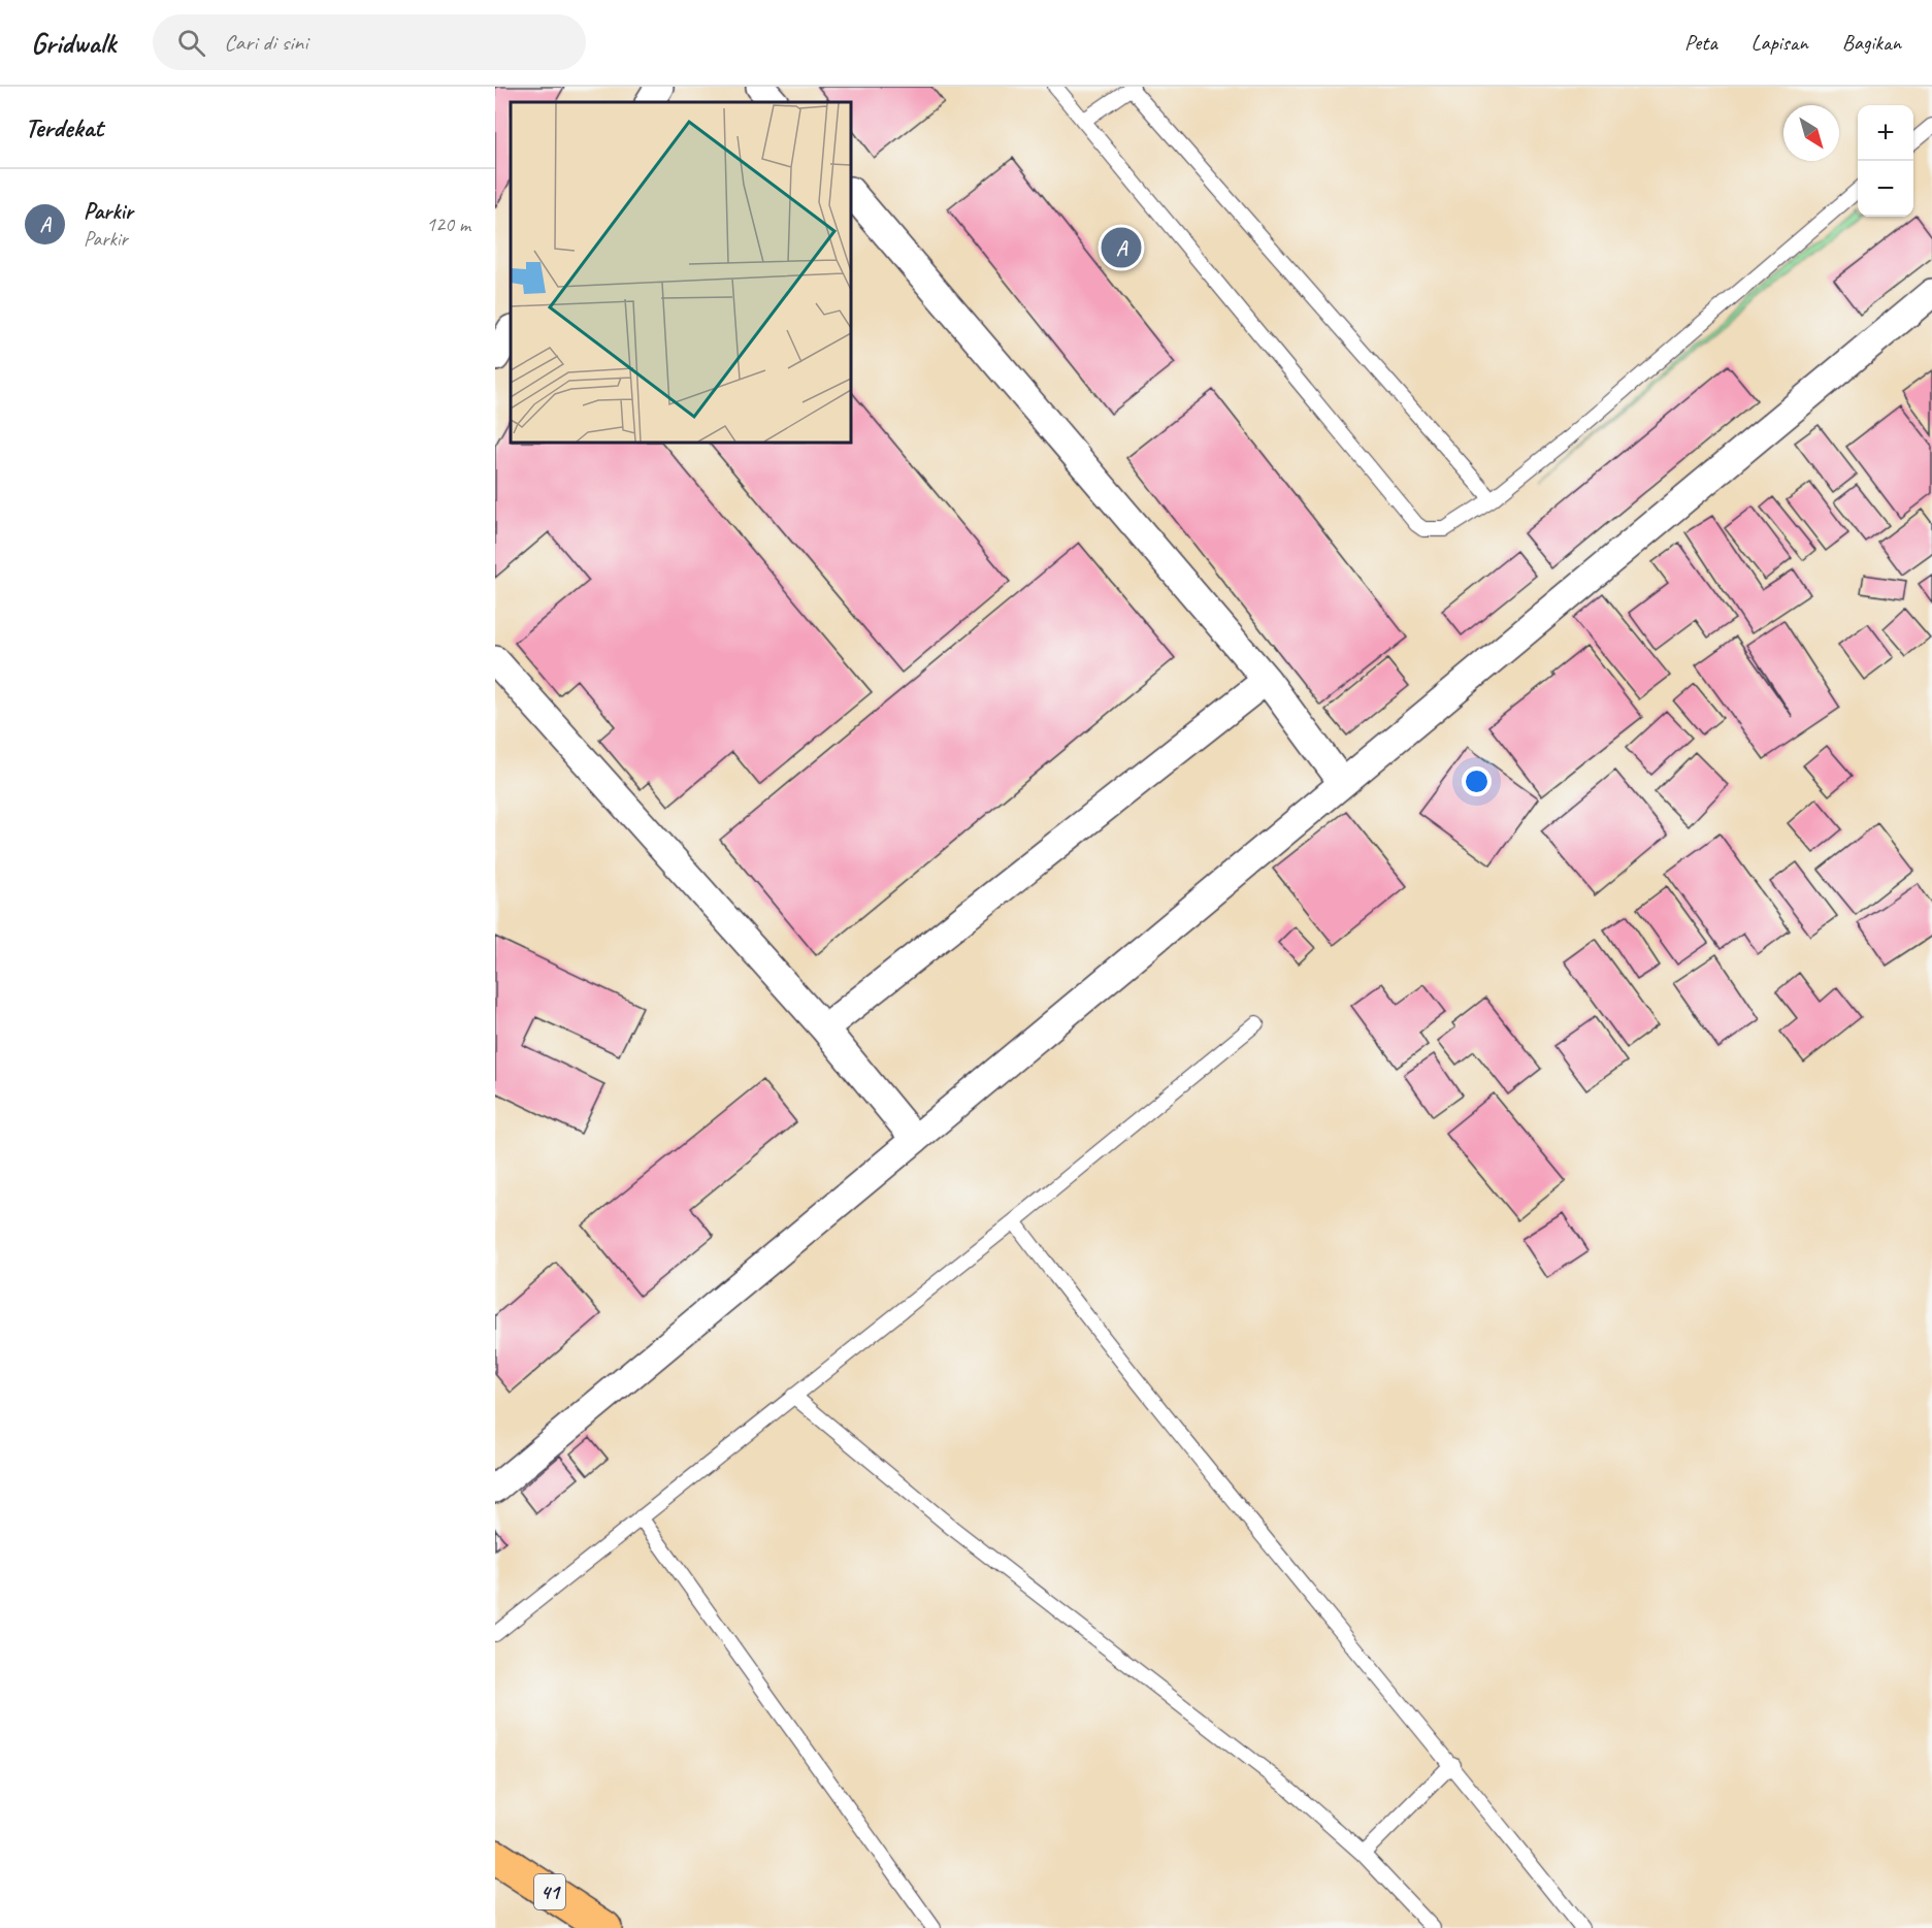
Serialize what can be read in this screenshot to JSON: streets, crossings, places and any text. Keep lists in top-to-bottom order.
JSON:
{
  "streets": {
    "highway": ["41"]
  },
  "north": "bottom right",
  "page": {
    "header": "Gridwalk",
    "search": "Cari di sini",
    "nav": ["Peta", "Lapisan", "Bagikan"],
    "heading": "Terdekat",
    "map_buttons": ["+", "−"],
    "list": [
      {
        "mark": "A",
        "name": "Parkir",
        "note": "Parkir",
        "value": "120 m"
      }
    ],
    "pins": "A"
  }
}
